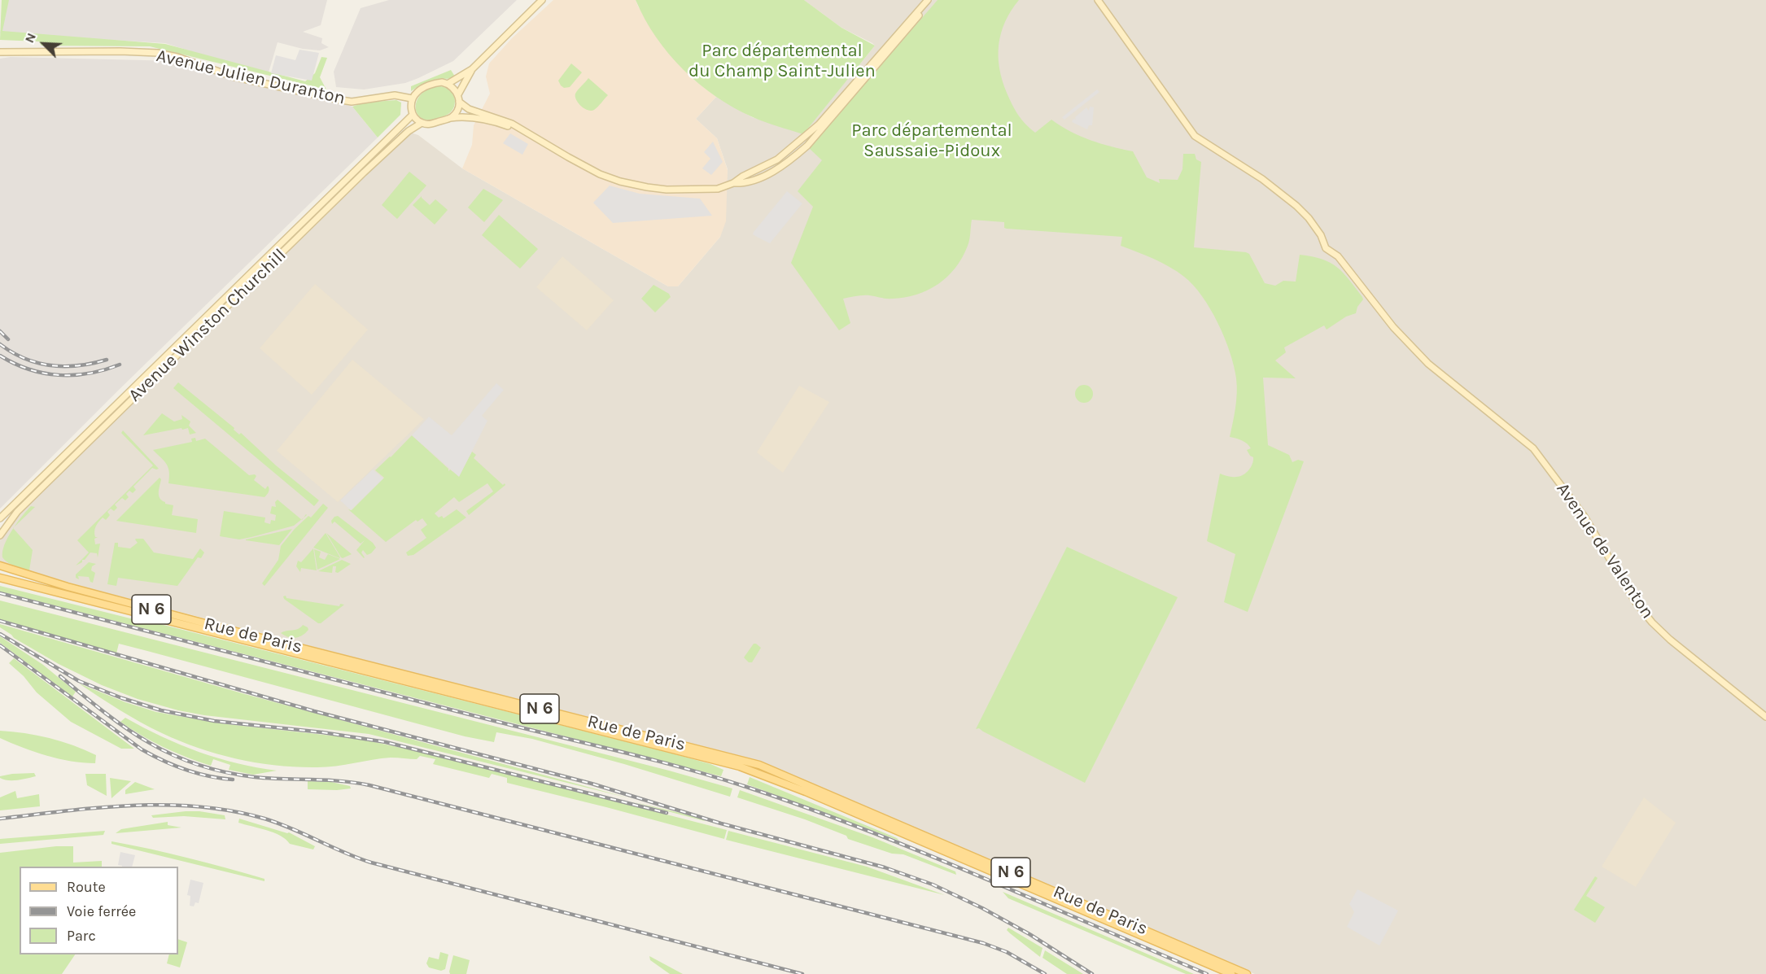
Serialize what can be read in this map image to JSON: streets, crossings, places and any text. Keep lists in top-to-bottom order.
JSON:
{
  "streets": {
    "main road": [
      "Avenue Julien Duranton",
      "Avenue Winston Churchill",
      "Avenue de Valenton",
      "N 6",
      "Rue de Paris"
    ]
  },
  "crossings": [
    ["Avenue Julien Duranton", "Avenue Winston Churchill"]
  ],
  "parks": ["Parc départemental du Champ Saint-Julien", "Parc départemental Saussaie-Pidoux"],
  "legend": ["Route", "Voie ferrée", "Parc"],
  "north": "top left"
}
